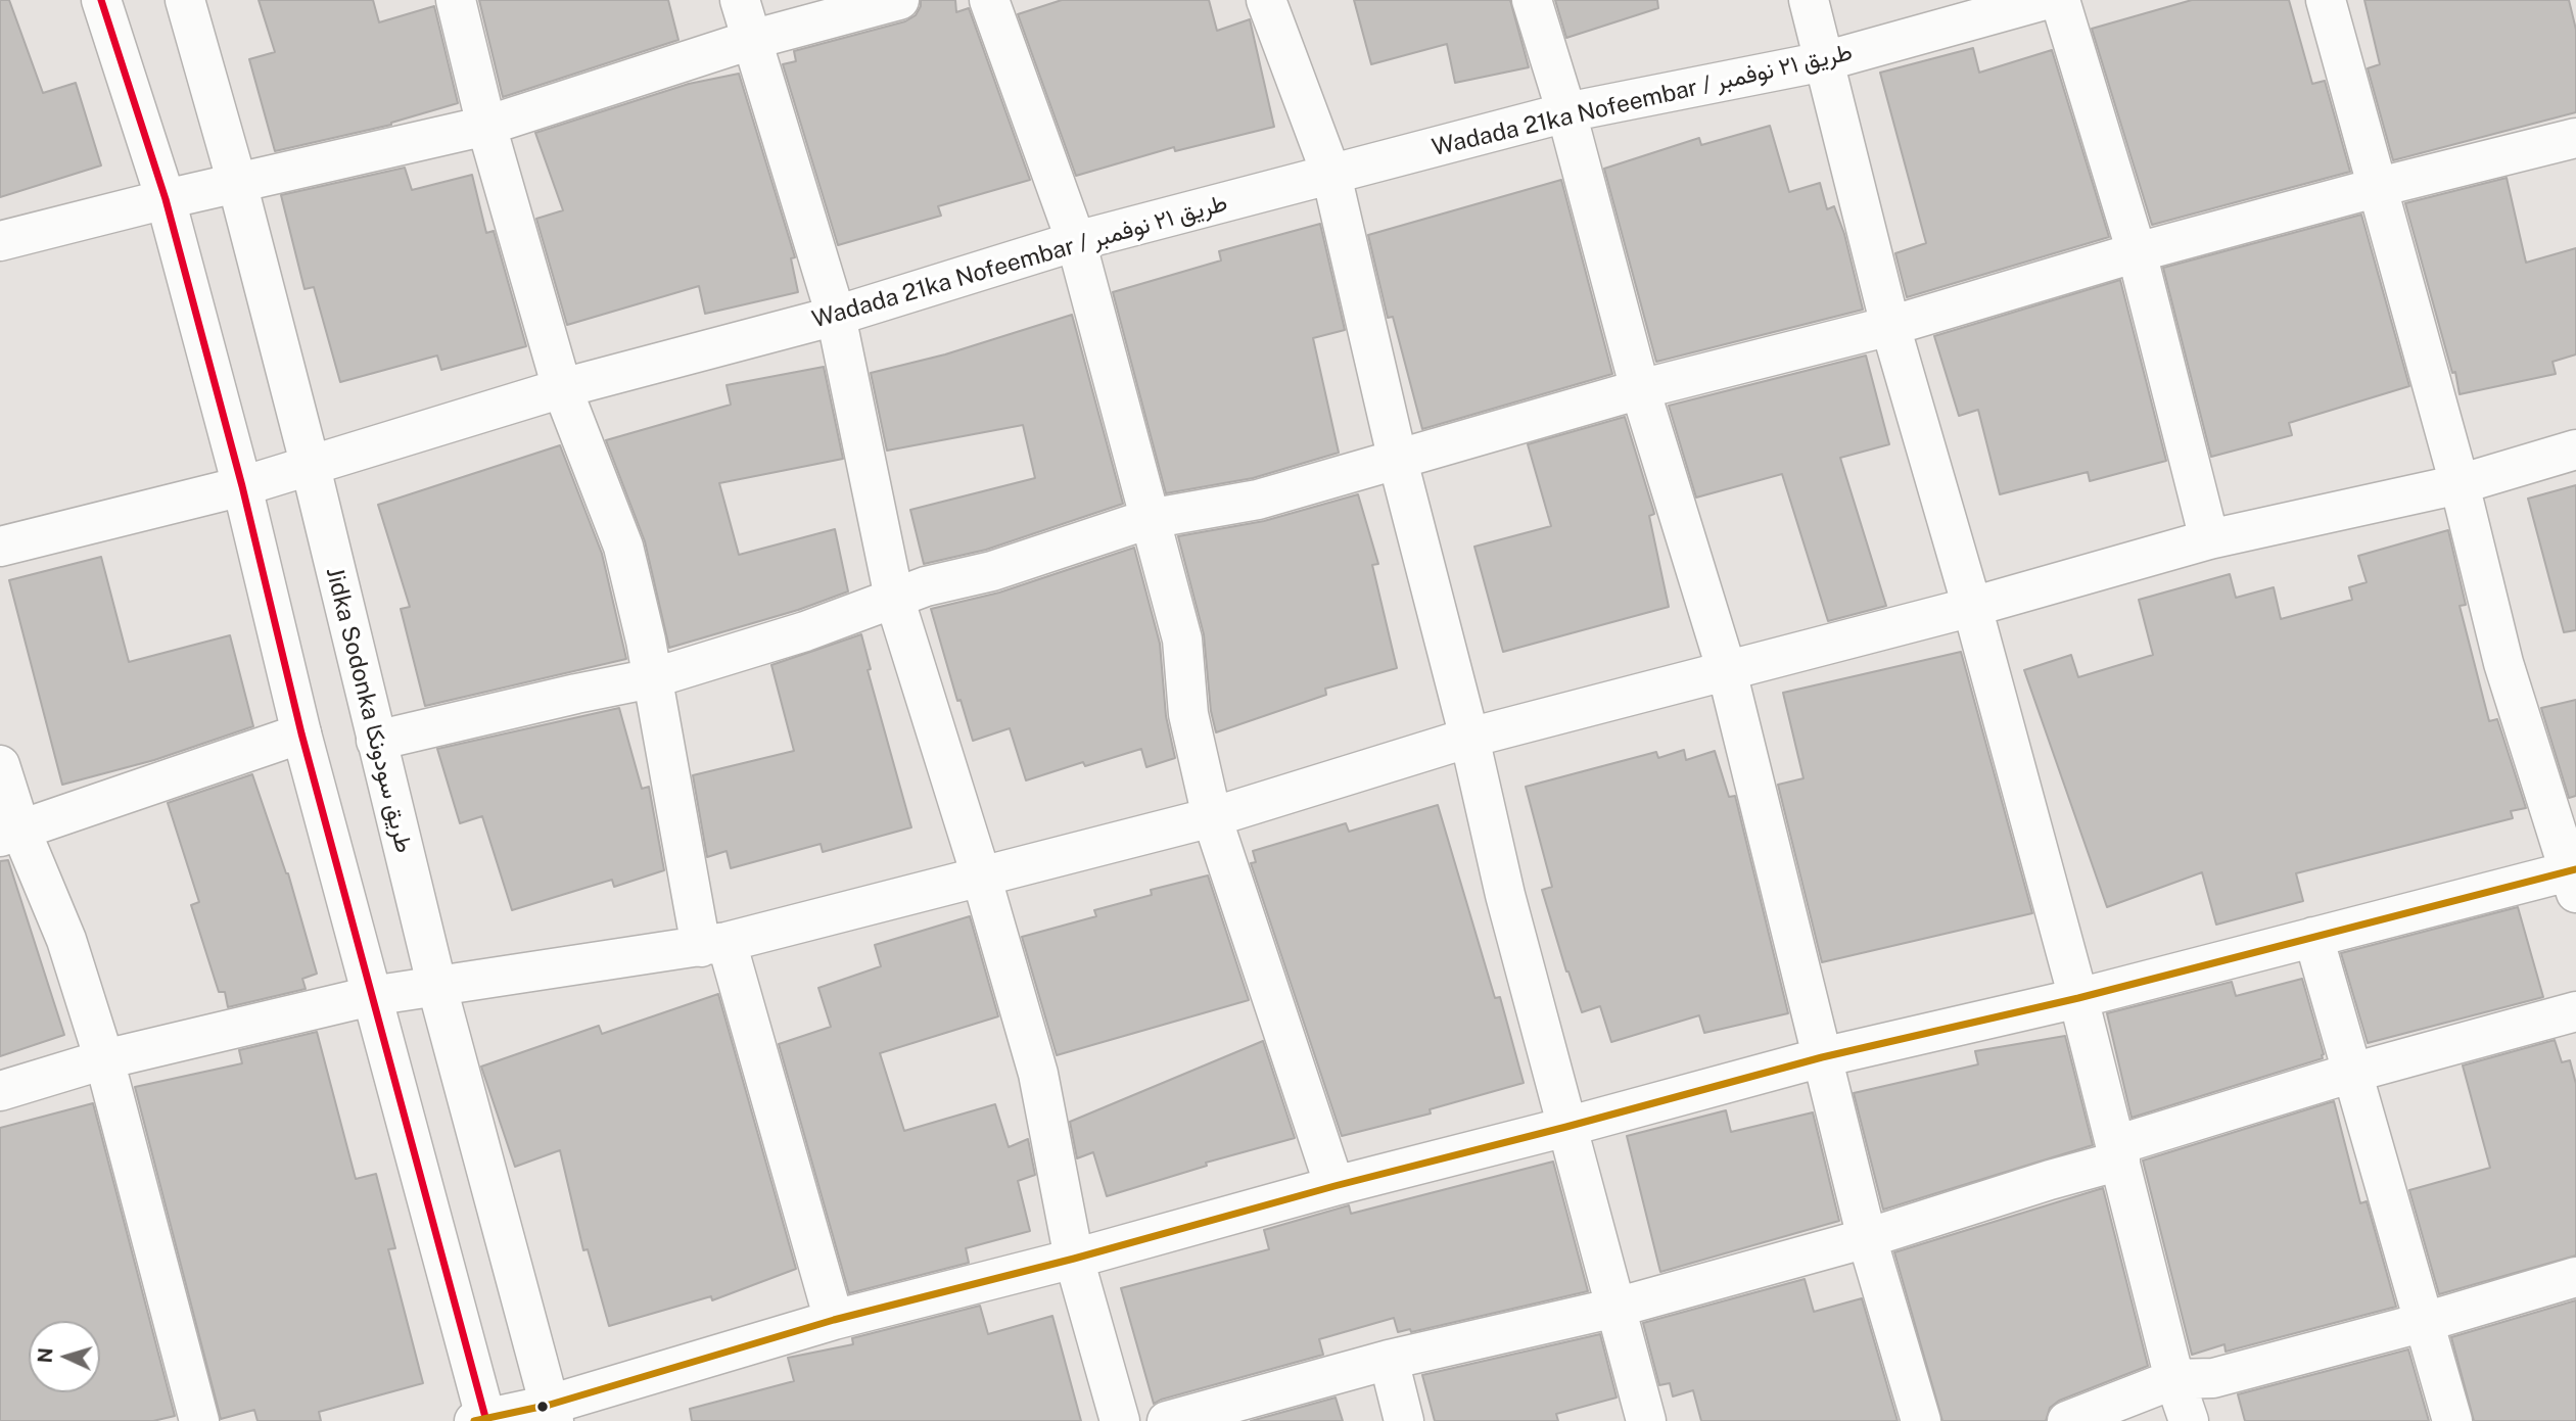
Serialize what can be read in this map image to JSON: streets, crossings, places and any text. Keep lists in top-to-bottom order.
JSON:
{
  "streets": {
    "street": ["Wadada 21ka Nofeembar / طريق ٢١ نوفمبر", "Jidka Sodonka طريق سودونكا"]
  },
  "crossings": [
    ["Wadada 21ka Nofeembar / طريق ٢١ نوفمبر", "Jidka Sodonka طريق سودونكا"]
  ],
  "north": "left"
}
